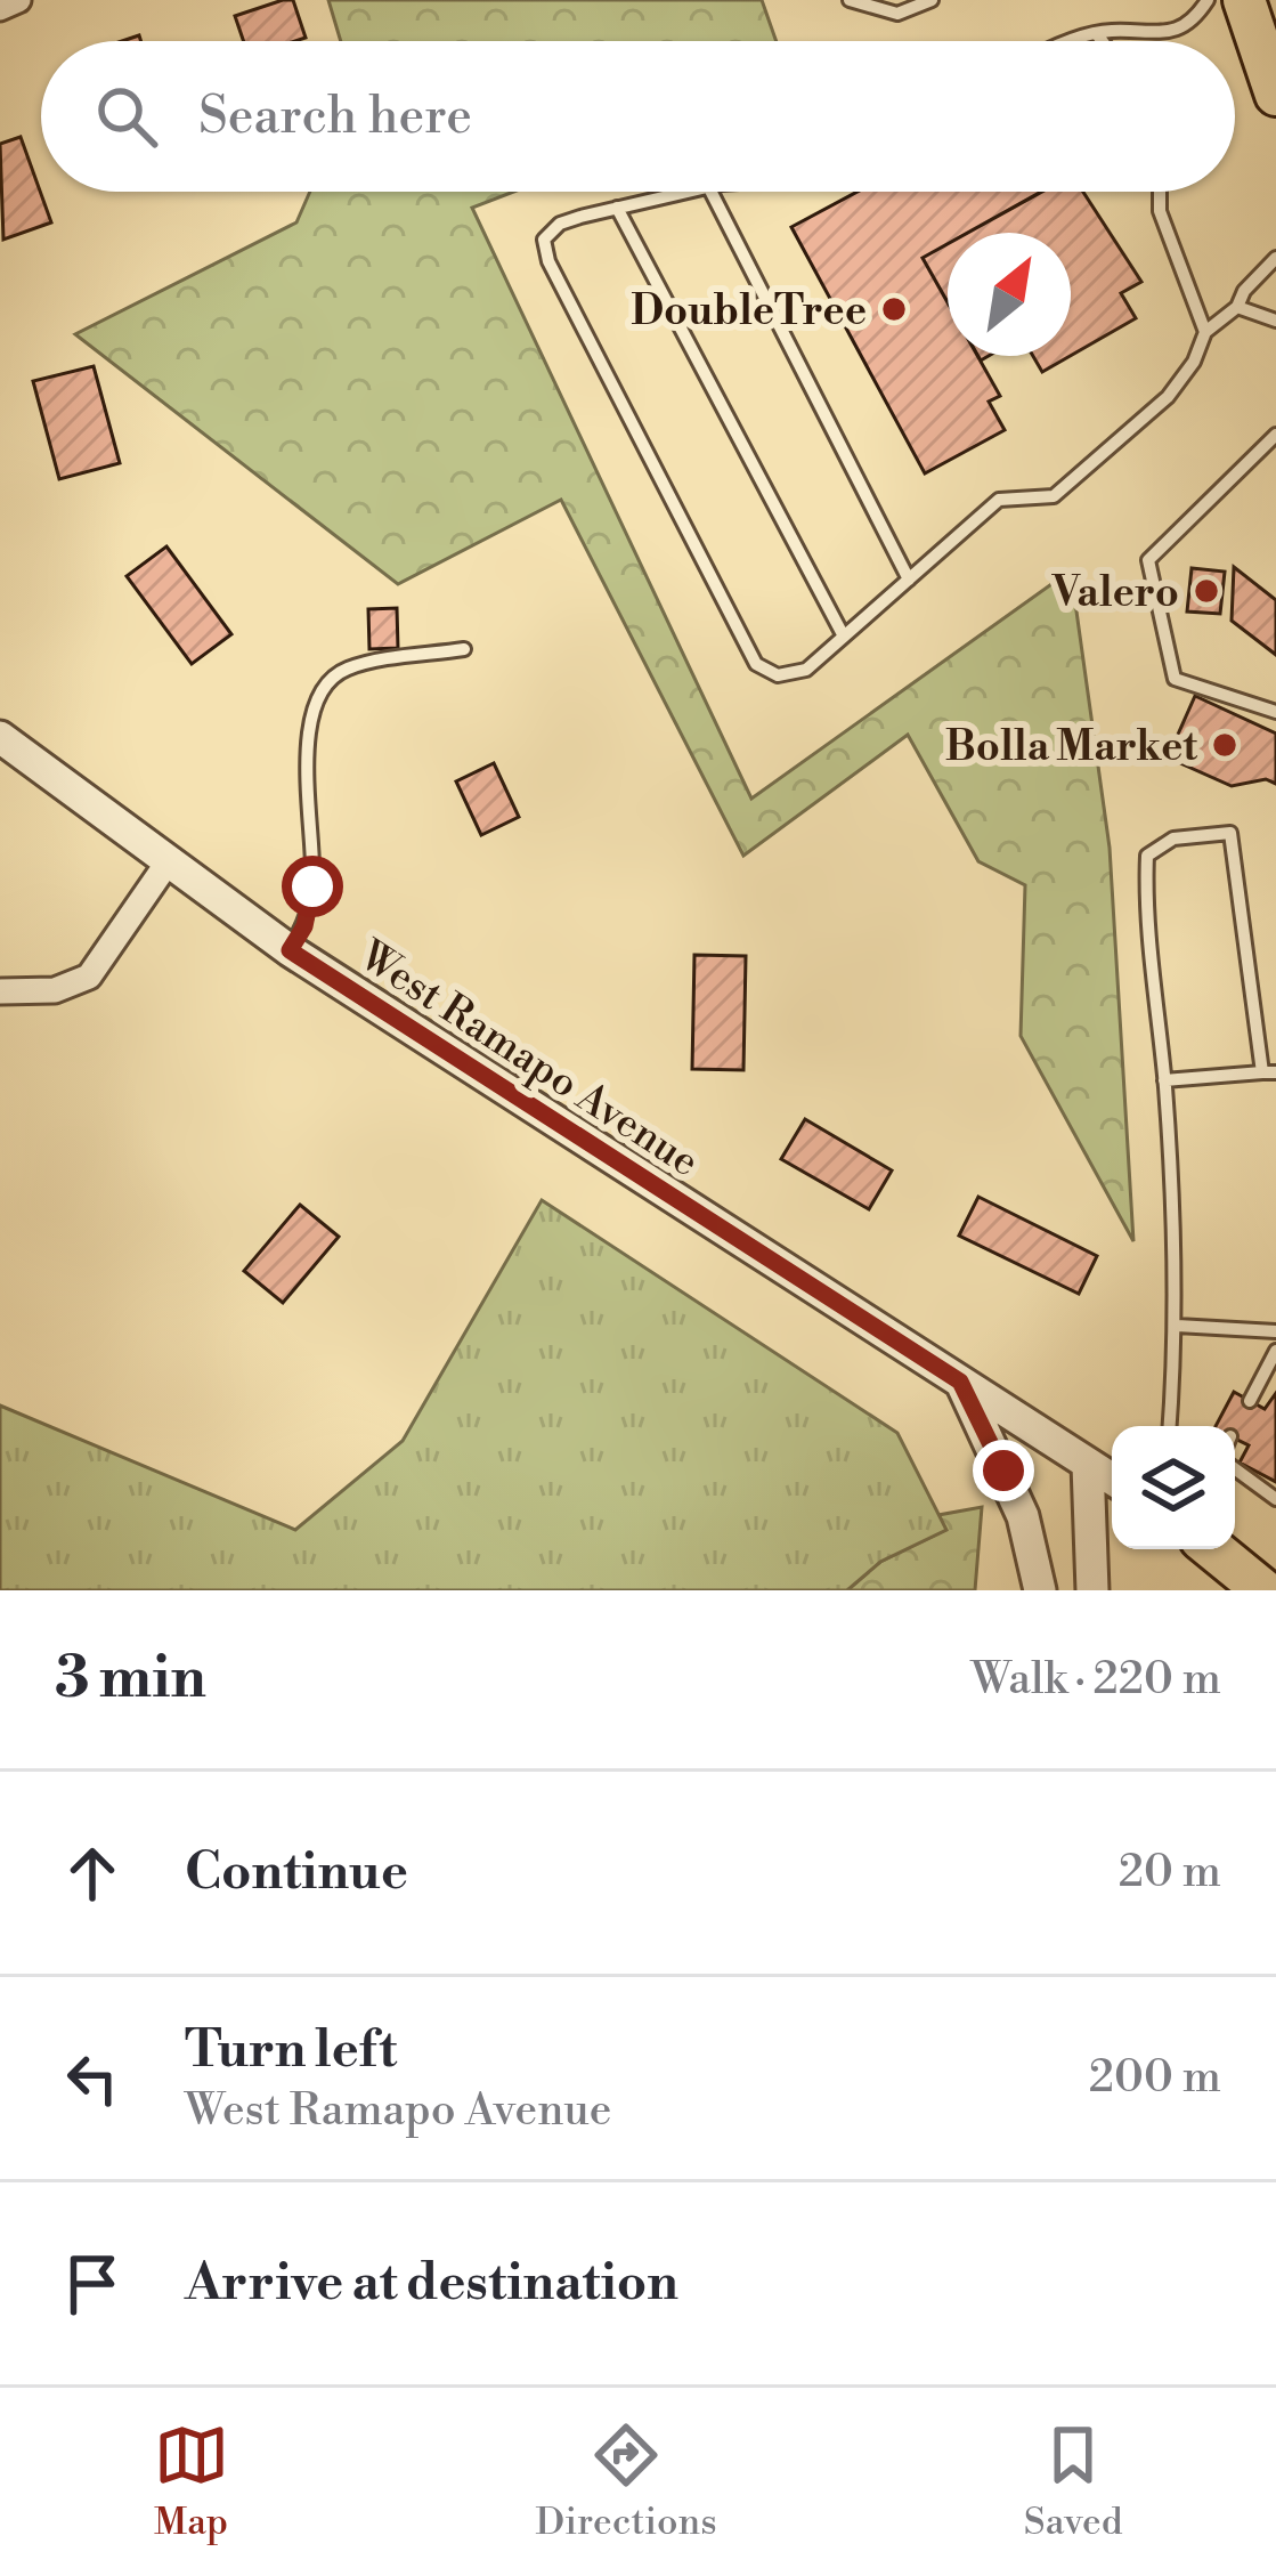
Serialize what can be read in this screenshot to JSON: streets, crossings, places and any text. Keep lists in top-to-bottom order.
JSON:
{
  "streets": {
    "street": ["West Ramapo Avenue"]
  },
  "places": ["DoubleTree", "Valero", "Bolla Market"],
  "north": "top right",
  "page": {
    "search": "Search here",
    "heading": ["3 min", "Walk · 220 m"],
    "list": [
      ["Continue", "20 m"],
      ["Turn left", "West Ramapo Avenue", "200 m"],
      "Arrive at destination"
    ],
    "nav": ["Map", "Directions", "Saved"]
  }
}
